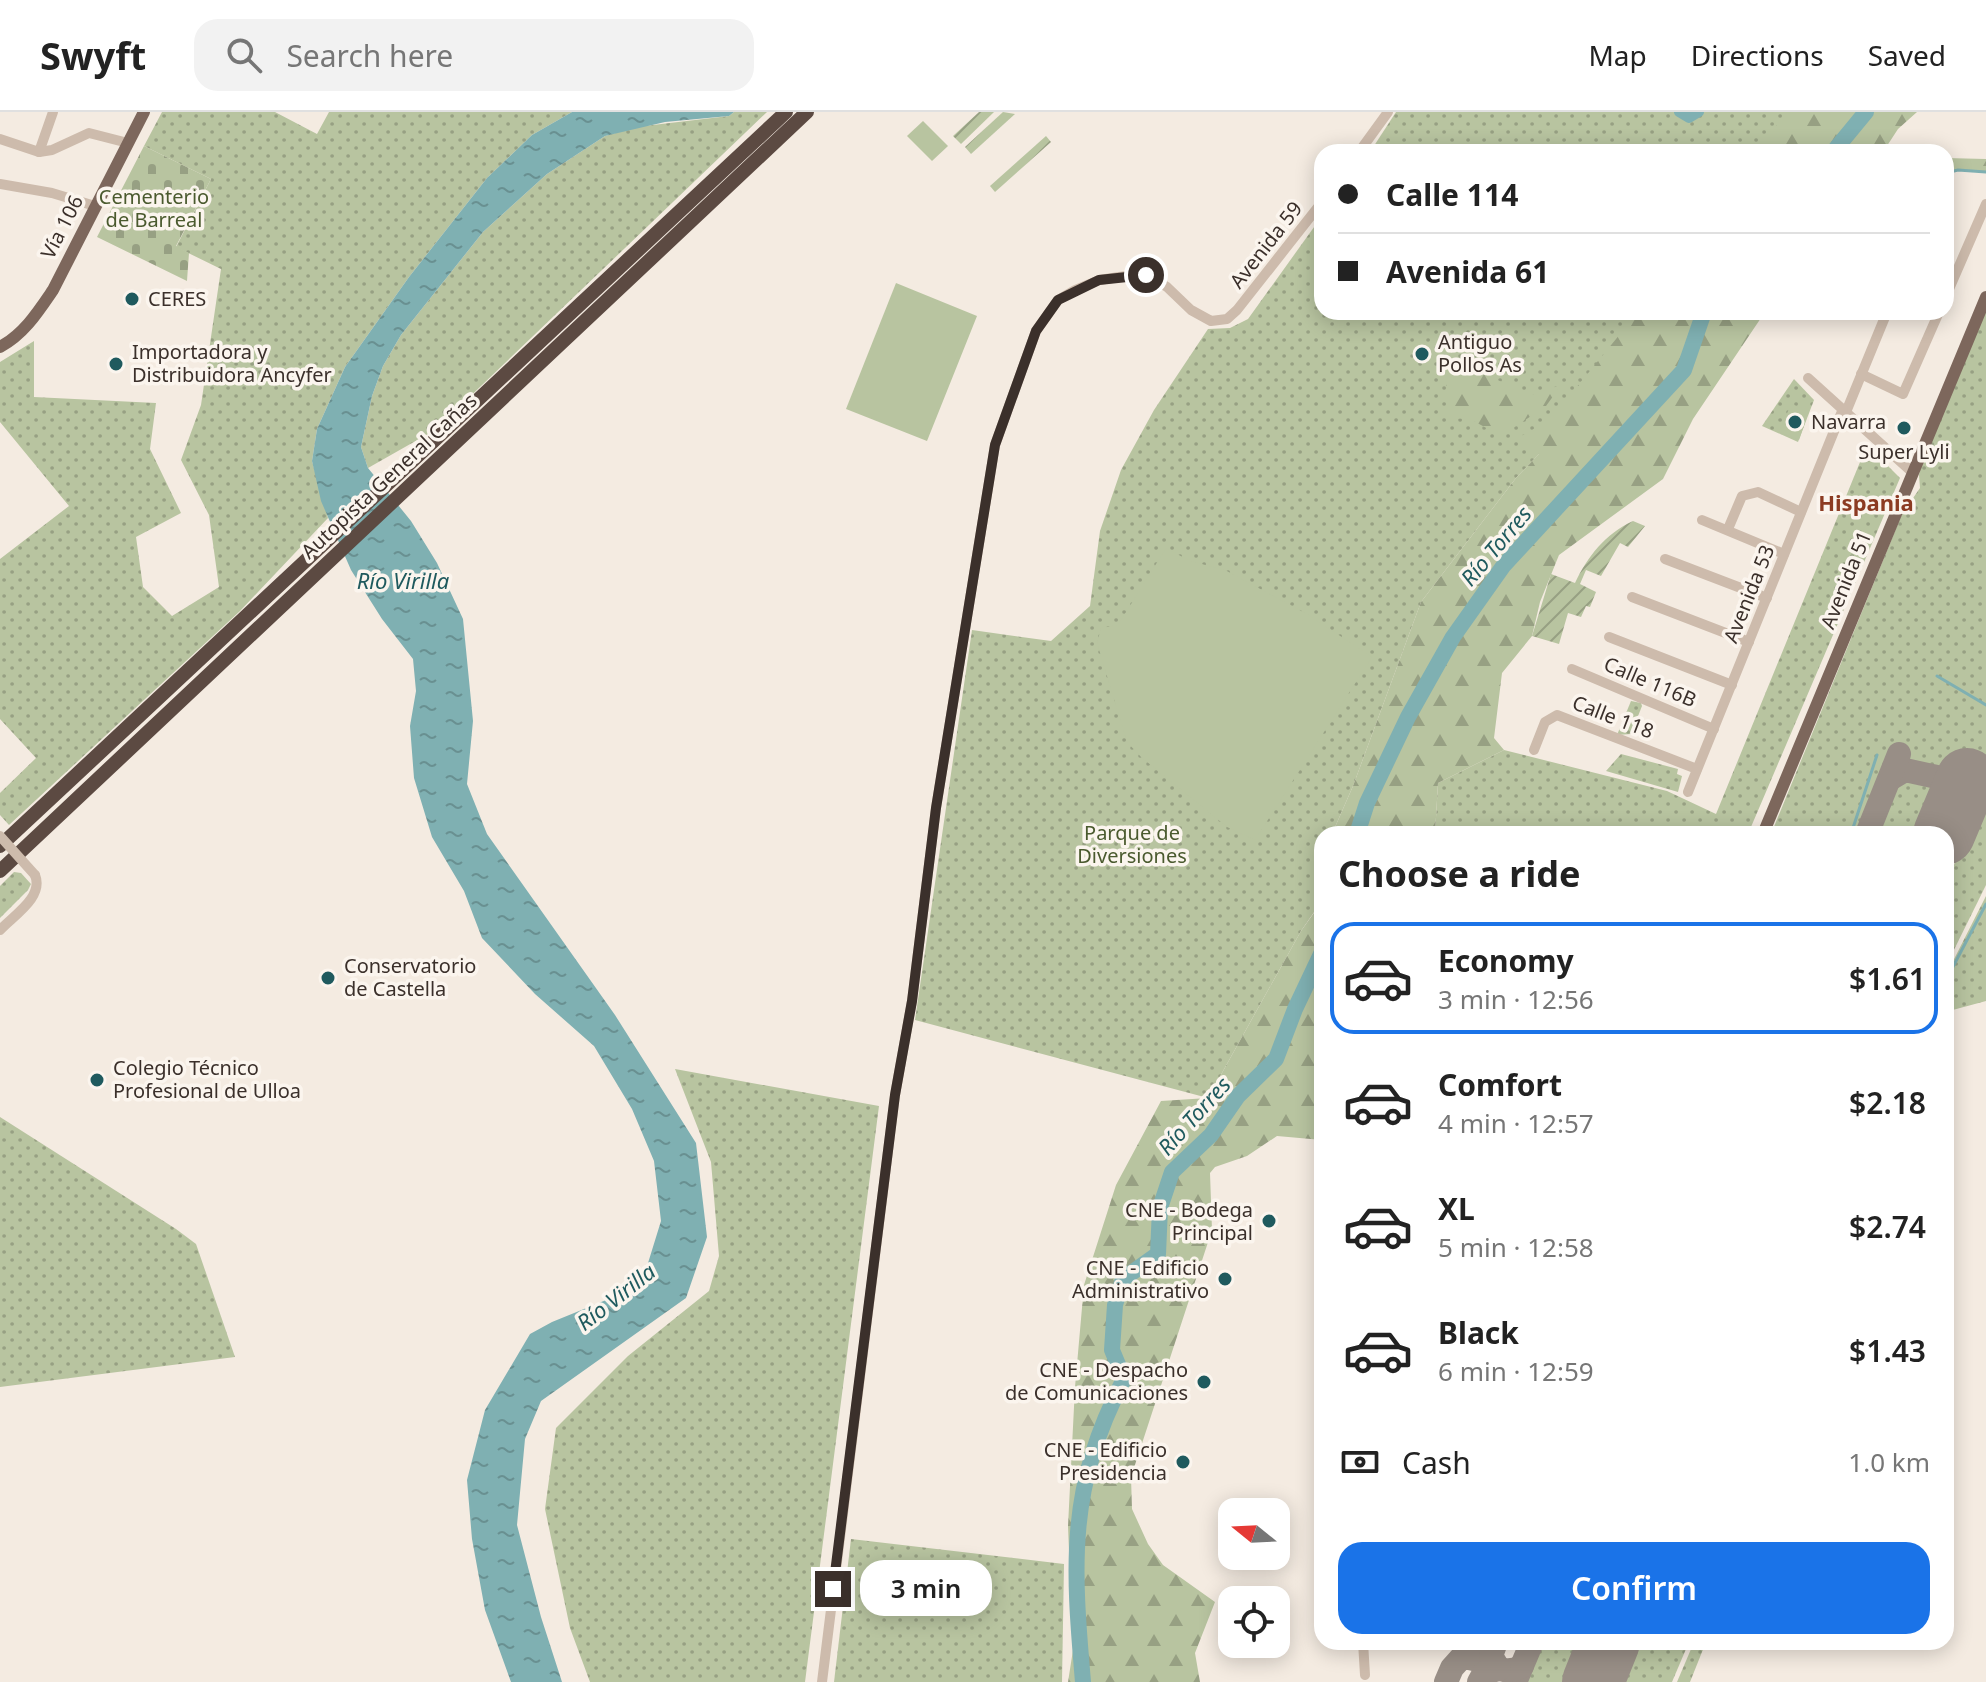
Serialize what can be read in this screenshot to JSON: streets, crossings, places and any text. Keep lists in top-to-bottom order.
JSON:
{
  "streets": {
    "highway": ["Autopista General Cañas"],
    "main road": ["Vía 106", "Avenida 51"],
    "street": [
      "Avenida 59",
      "Avenida 53",
      "Calle 116B",
      "Calle 118"
    ]
  },
  "crossings": [
    ["Avenida 53", "Calle 116B"],
    ["Avenida 53", "Calle 118"]
  ],
  "districts": ["Hispania"],
  "water": ["Río Torres", "Río Virilla"],
  "parks": ["Cementerio de Barreal", "Parque de Diversiones"],
  "places": [
    "CERES",
    "Antiguo Pollos As",
    "Importadora y Distribuidora Ancyfer",
    "Navarra",
    "Super Lyli",
    "Conservatorio de Castella",
    "Colegio Técnico Profesional de Ulloa",
    "CNE - Bodega Principal",
    "CNE - Edificio Administrativo",
    "CNE - Despacho de Comunicaciones",
    "CNE - Edificio Presidencia"
  ],
  "north": "left",
  "page": {
    "header": "Swyft",
    "search": "Search here",
    "nav": ["Map", "Directions", "Saved"],
    "banner": ["Calle 114", "Avenida 61"],
    "heading": "Choose a ride",
    "list": [
      {
        "name": "Economy",
        "note": "3 min · 12:56",
        "value": "$1.61"
      },
      {
        "name": "Comfort",
        "note": "4 min · 12:57",
        "value": "$2.18"
      },
      {
        "name": "XL",
        "note": "5 min · 12:58",
        "value": "$2.74"
      },
      {
        "name": "Black",
        "note": "6 min · 12:59",
        "value": "$1.43"
      }
    ],
    "pay": ["Cash", "1.0 km"],
    "buttons": "Confirm",
    "bubble": "3 min"
  }
}
